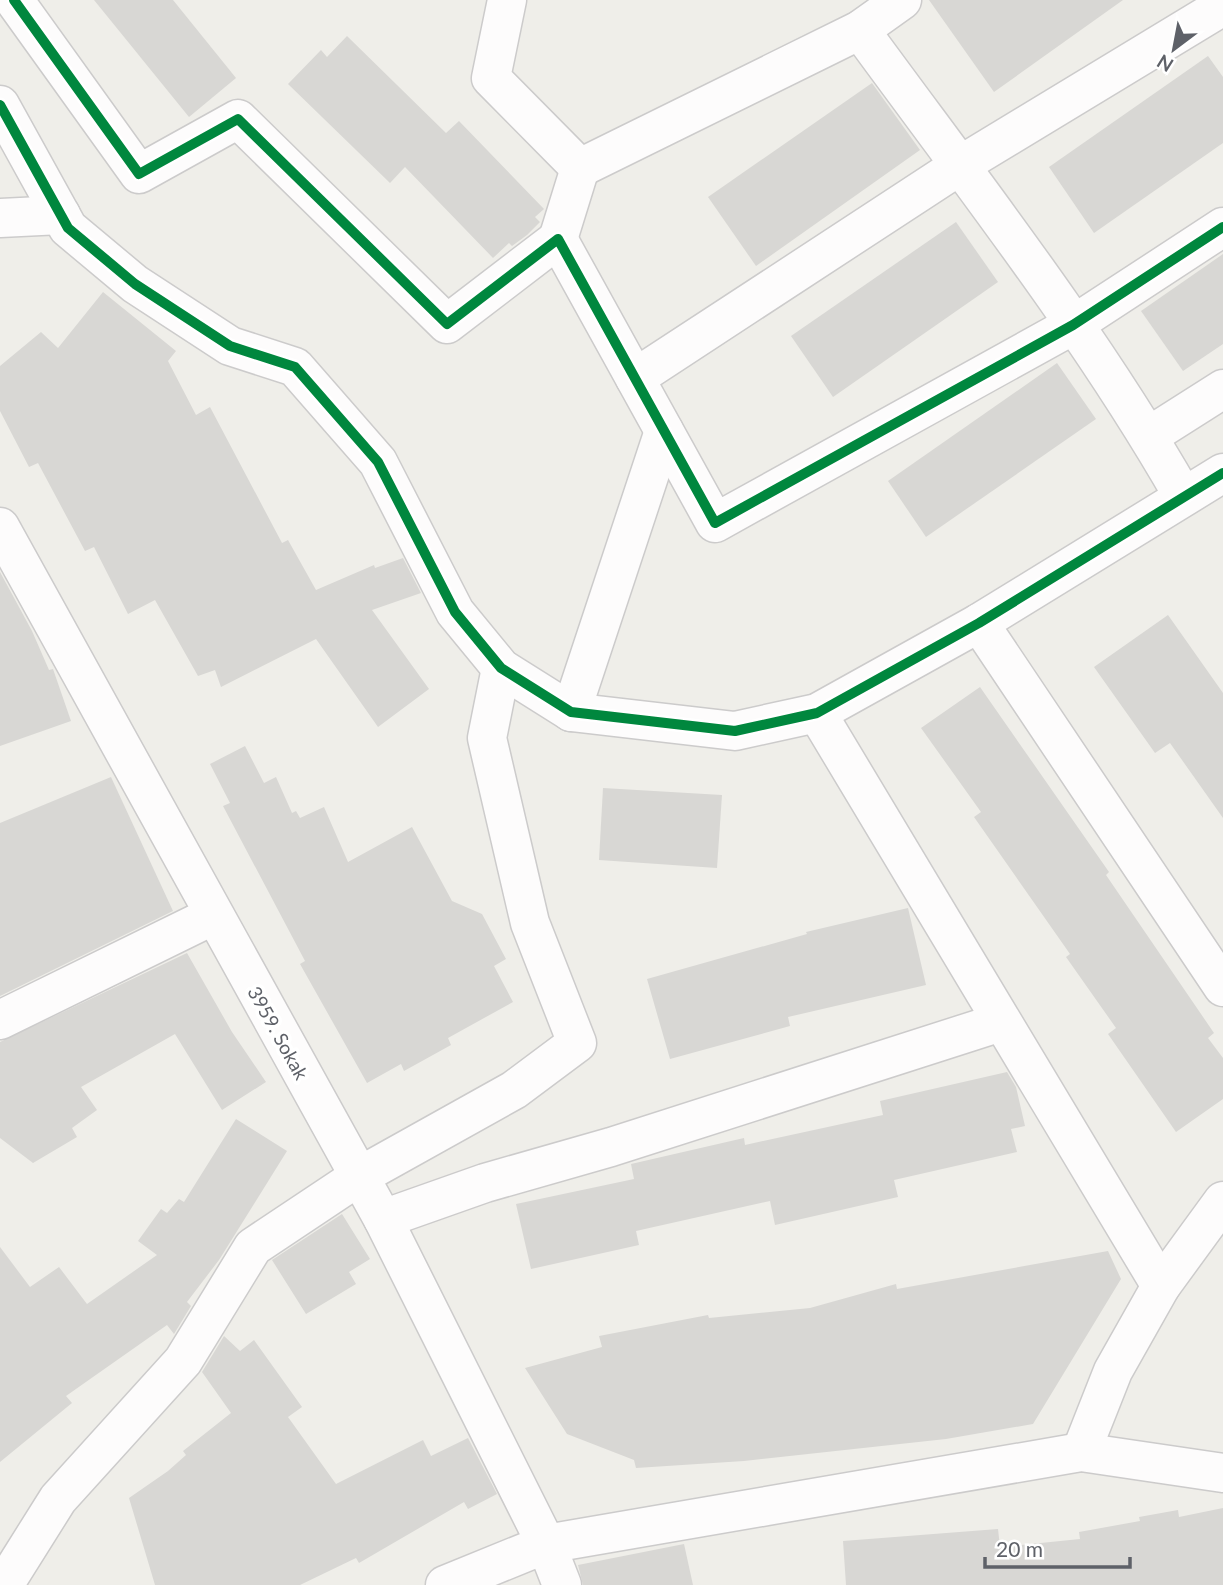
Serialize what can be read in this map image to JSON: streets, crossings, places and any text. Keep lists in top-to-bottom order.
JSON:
{
  "streets": {
    "street": ["3959. Sokak"]
  },
  "scale_bar": "20 m",
  "north": "bottom left"
}
